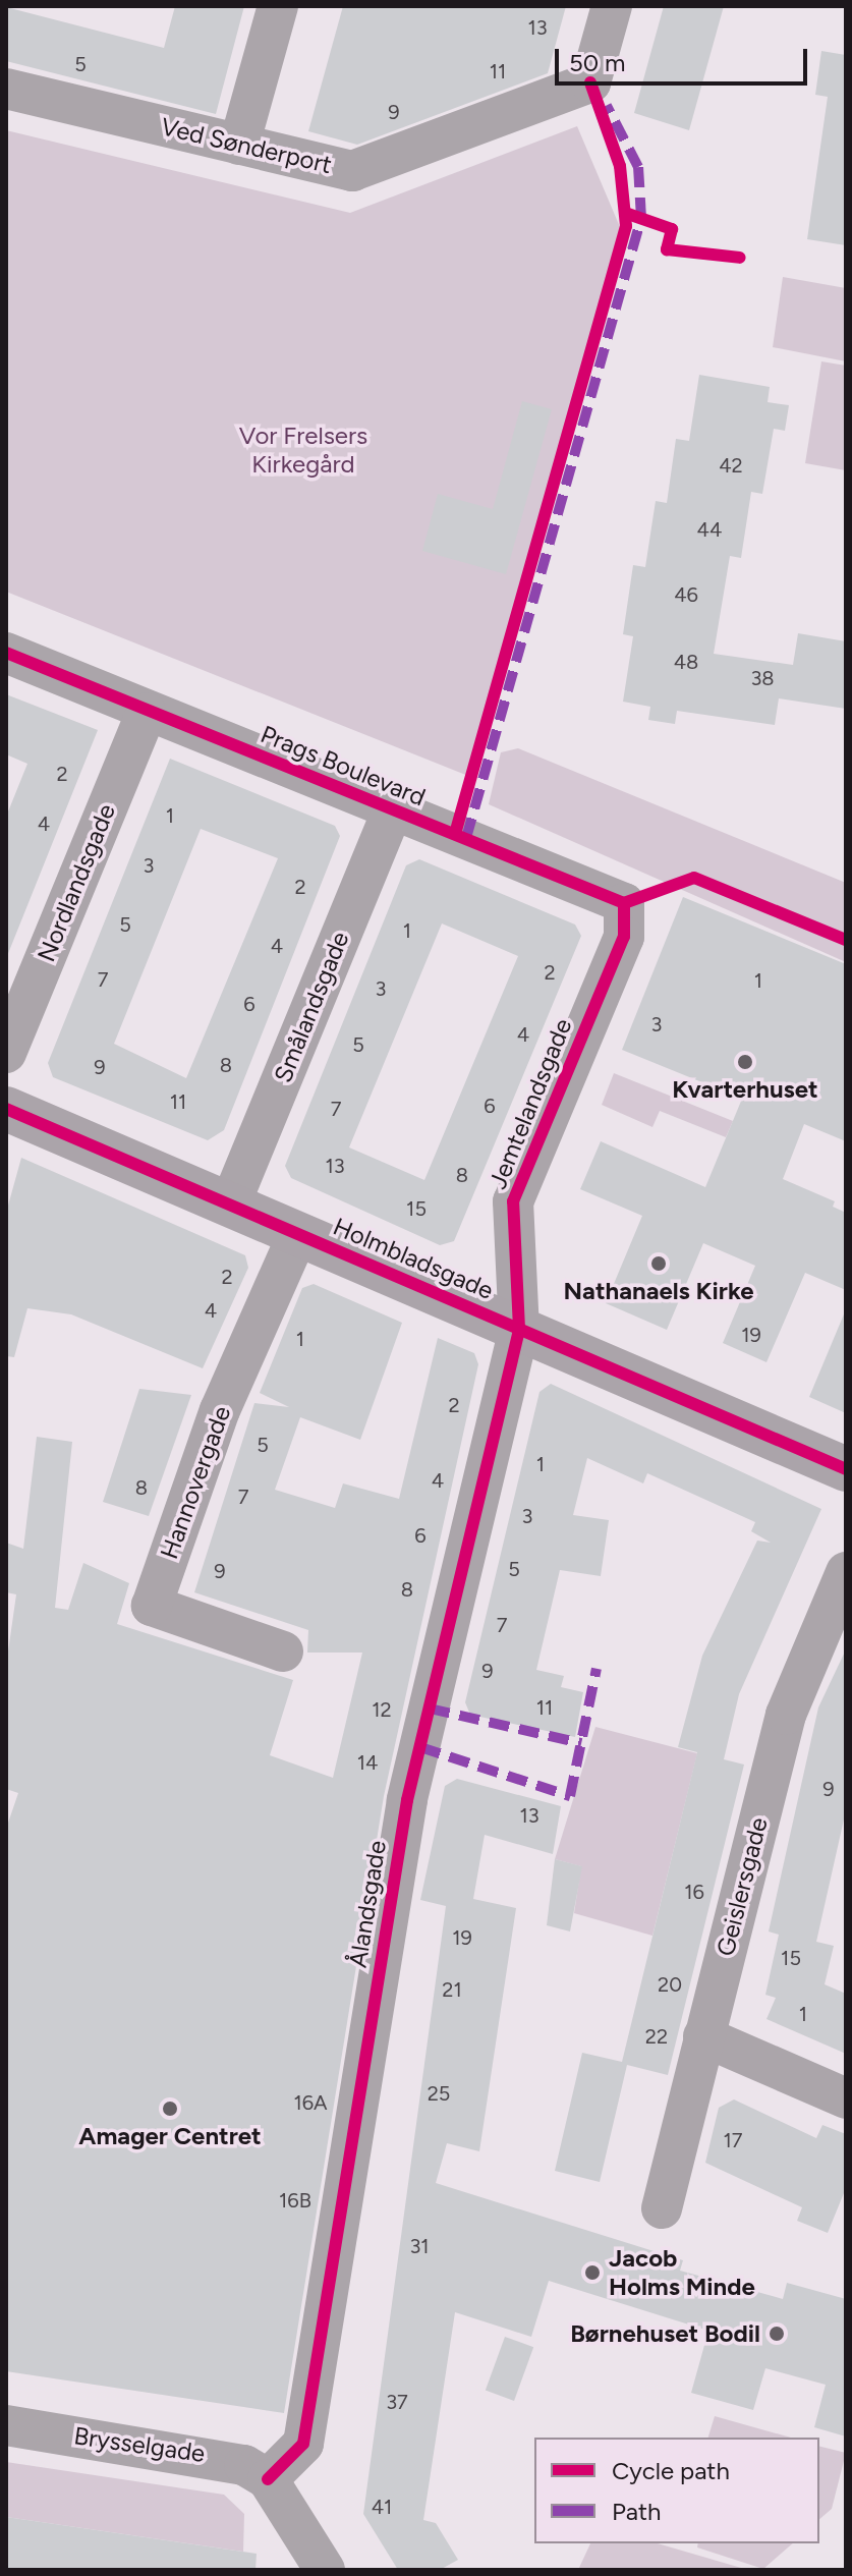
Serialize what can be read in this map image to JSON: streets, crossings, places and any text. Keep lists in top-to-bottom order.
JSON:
{
  "streets": {
    "street": [
      "Ved Sønderport",
      "Prags Boulevard",
      "Nordlandsgade",
      "Smålandsgade",
      "Jemtelandsgade",
      "Holmbladsgade",
      "Hannovergade",
      "Geislersgade",
      "Ålandsgade",
      "Brysselgade"
    ]
  },
  "crossings": [
    ["Prags Boulevard", "Nordlandsgade"],
    ["Prags Boulevard", "Smålandsgade"],
    ["Prags Boulevard", "Jemtelandsgade"],
    ["Smålandsgade", "Holmbladsgade"],
    ["Jemtelandsgade", "Holmbladsgade"],
    ["Jemtelandsgade", "Ålandsgade"],
    ["Holmbladsgade", "Hannovergade"],
    ["Holmbladsgade", "Ålandsgade"],
    ["Ålandsgade", "Brysselgade"]
  ],
  "parks": ["Vor Frelsers Kirkegård"],
  "places": [
    "Kvarterhuset",
    "Nathanaels Kirke",
    "Amager Centret",
    "Jacob Holms Minde",
    "Børnehuset Bodil"
  ],
  "house_numbers": [
    "13",
    "5",
    "11",
    "9",
    "42",
    "44",
    "46",
    "48",
    "38",
    "2",
    "1",
    "4",
    "3",
    "2",
    "5",
    "1",
    "4",
    "2",
    "7",
    "1",
    "3",
    "6",
    "3",
    "4",
    "5",
    "8",
    "9",
    "11",
    "6",
    "7",
    "13",
    "8",
    "15",
    "2",
    "4",
    "19",
    "1",
    "2",
    "5",
    "1",
    "4",
    "8",
    "7",
    "3",
    "6",
    "5",
    "9",
    "8",
    "7",
    "9",
    "11",
    "12",
    "14",
    "9",
    "13",
    "16",
    "19",
    "15",
    "20",
    "21",
    "1",
    "22",
    "25",
    "16A",
    "17",
    "16B",
    "31",
    "37",
    "41"
  ],
  "legend": ["Cycle path", "Path"],
  "scale_bar": "50 m"
}
